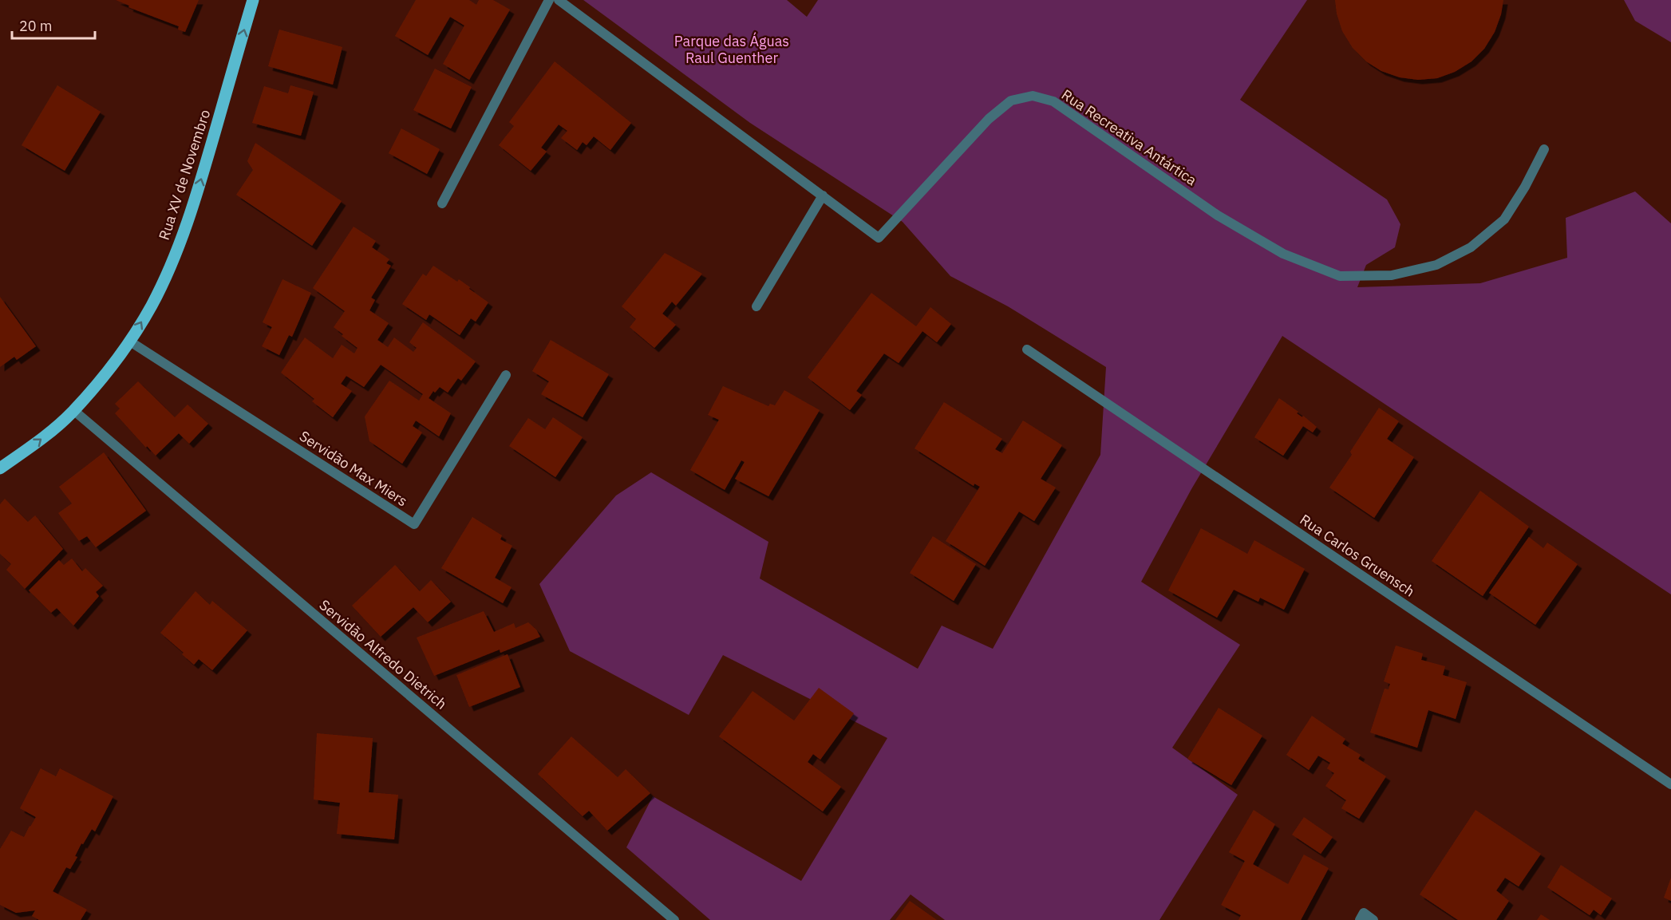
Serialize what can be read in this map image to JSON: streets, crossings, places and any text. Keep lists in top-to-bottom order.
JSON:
{
  "streets": {
    "main road": ["Rua XV de Novembro"],
    "street": [
      "Rua Recreativa Antártica",
      "Servidão Max Miers",
      "Rua Carlos Gruensch",
      "Servidão Alfredo Dietrich"
    ]
  },
  "crossings": [
    ["Rua XV de Novembro", "Servidão Max Miers"],
    ["Rua XV de Novembro", "Servidão Alfredo Dietrich"]
  ],
  "one_way": ["Rua XV de Novembro"],
  "parks": ["Parque das Águas Raul Guenther"],
  "scale_bar": "20 m"
}
